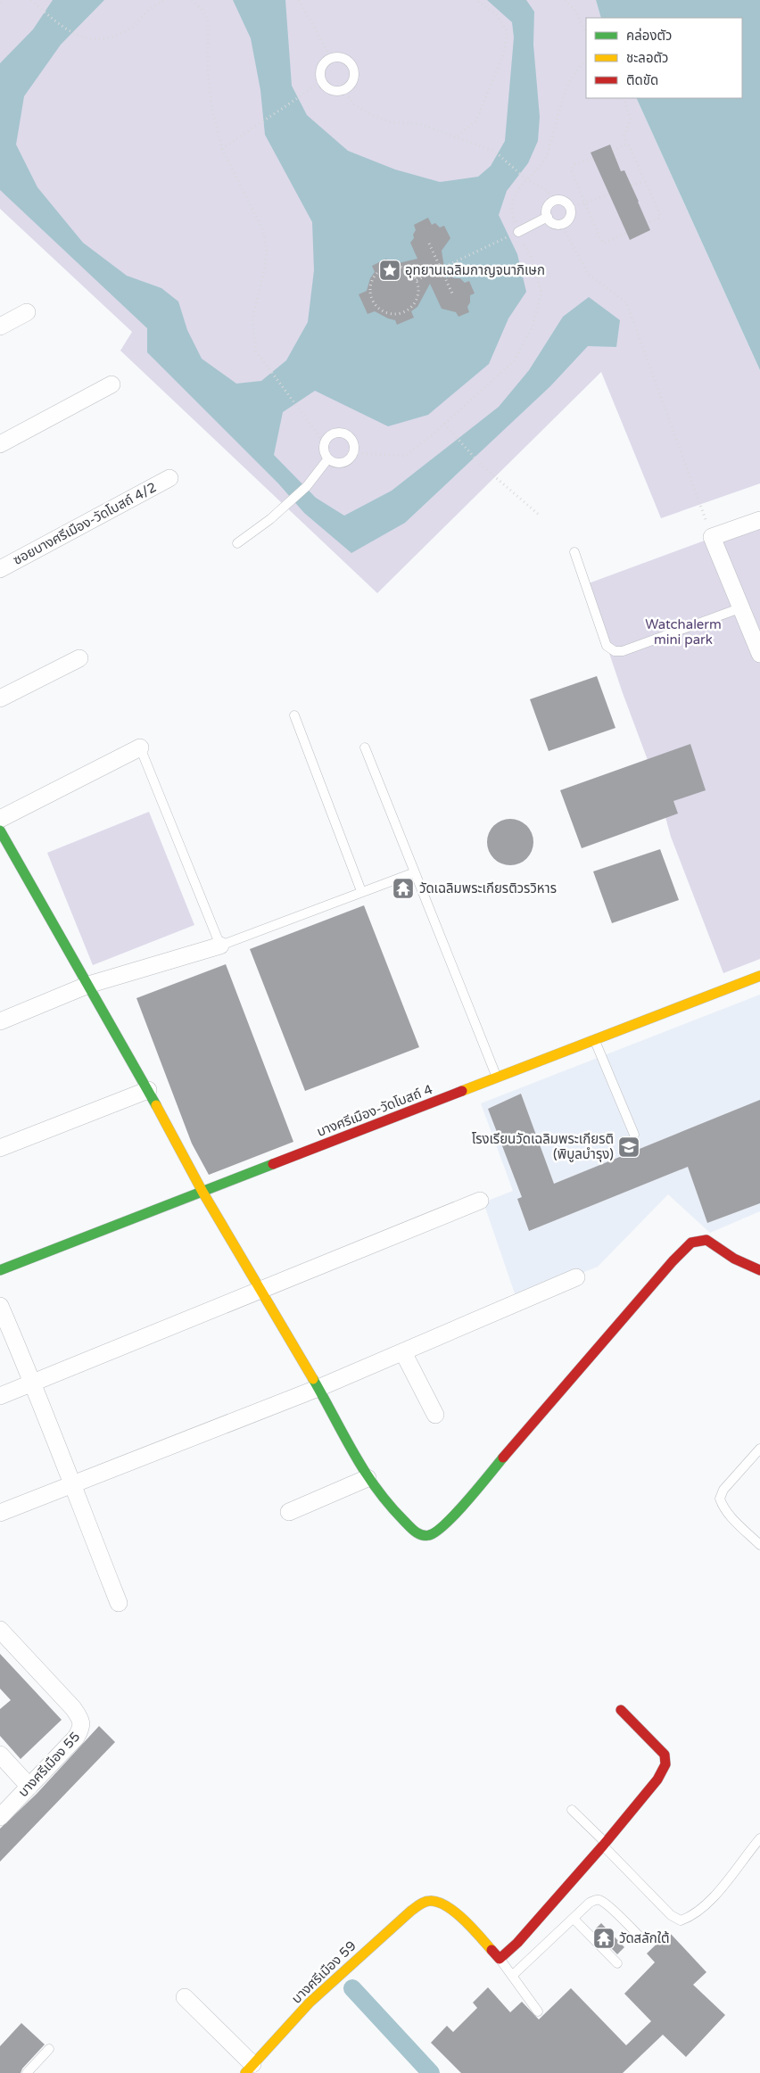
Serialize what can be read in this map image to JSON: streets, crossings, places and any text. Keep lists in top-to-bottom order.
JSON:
{
  "streets": {
    "street": [
      "ซอยบางศรีเมือง-วัดโบสถ์ 4/2",
      "บางศรีเมือง-วัดโบสถ์ 4",
      "บางศรีเมือง 55",
      "บางศรีเมือง 59"
    ]
  },
  "parks": ["Watchalerm mini park"],
  "places": {
    "place": ["อุทยานเฉลิมกาญจนาภิเษก"],
    "temple": ["วัดเฉลิมพระเกียรติวรวิหาร", "วัดสลักใต้"],
    "school or university": ["โรงเรียนวัดเฉลิมพระเกียรติ (พิบูลบำรุง)"]
  },
  "legend": ["คล่องตัว", "ชะลอตัว", "ติดขัด"]
}
